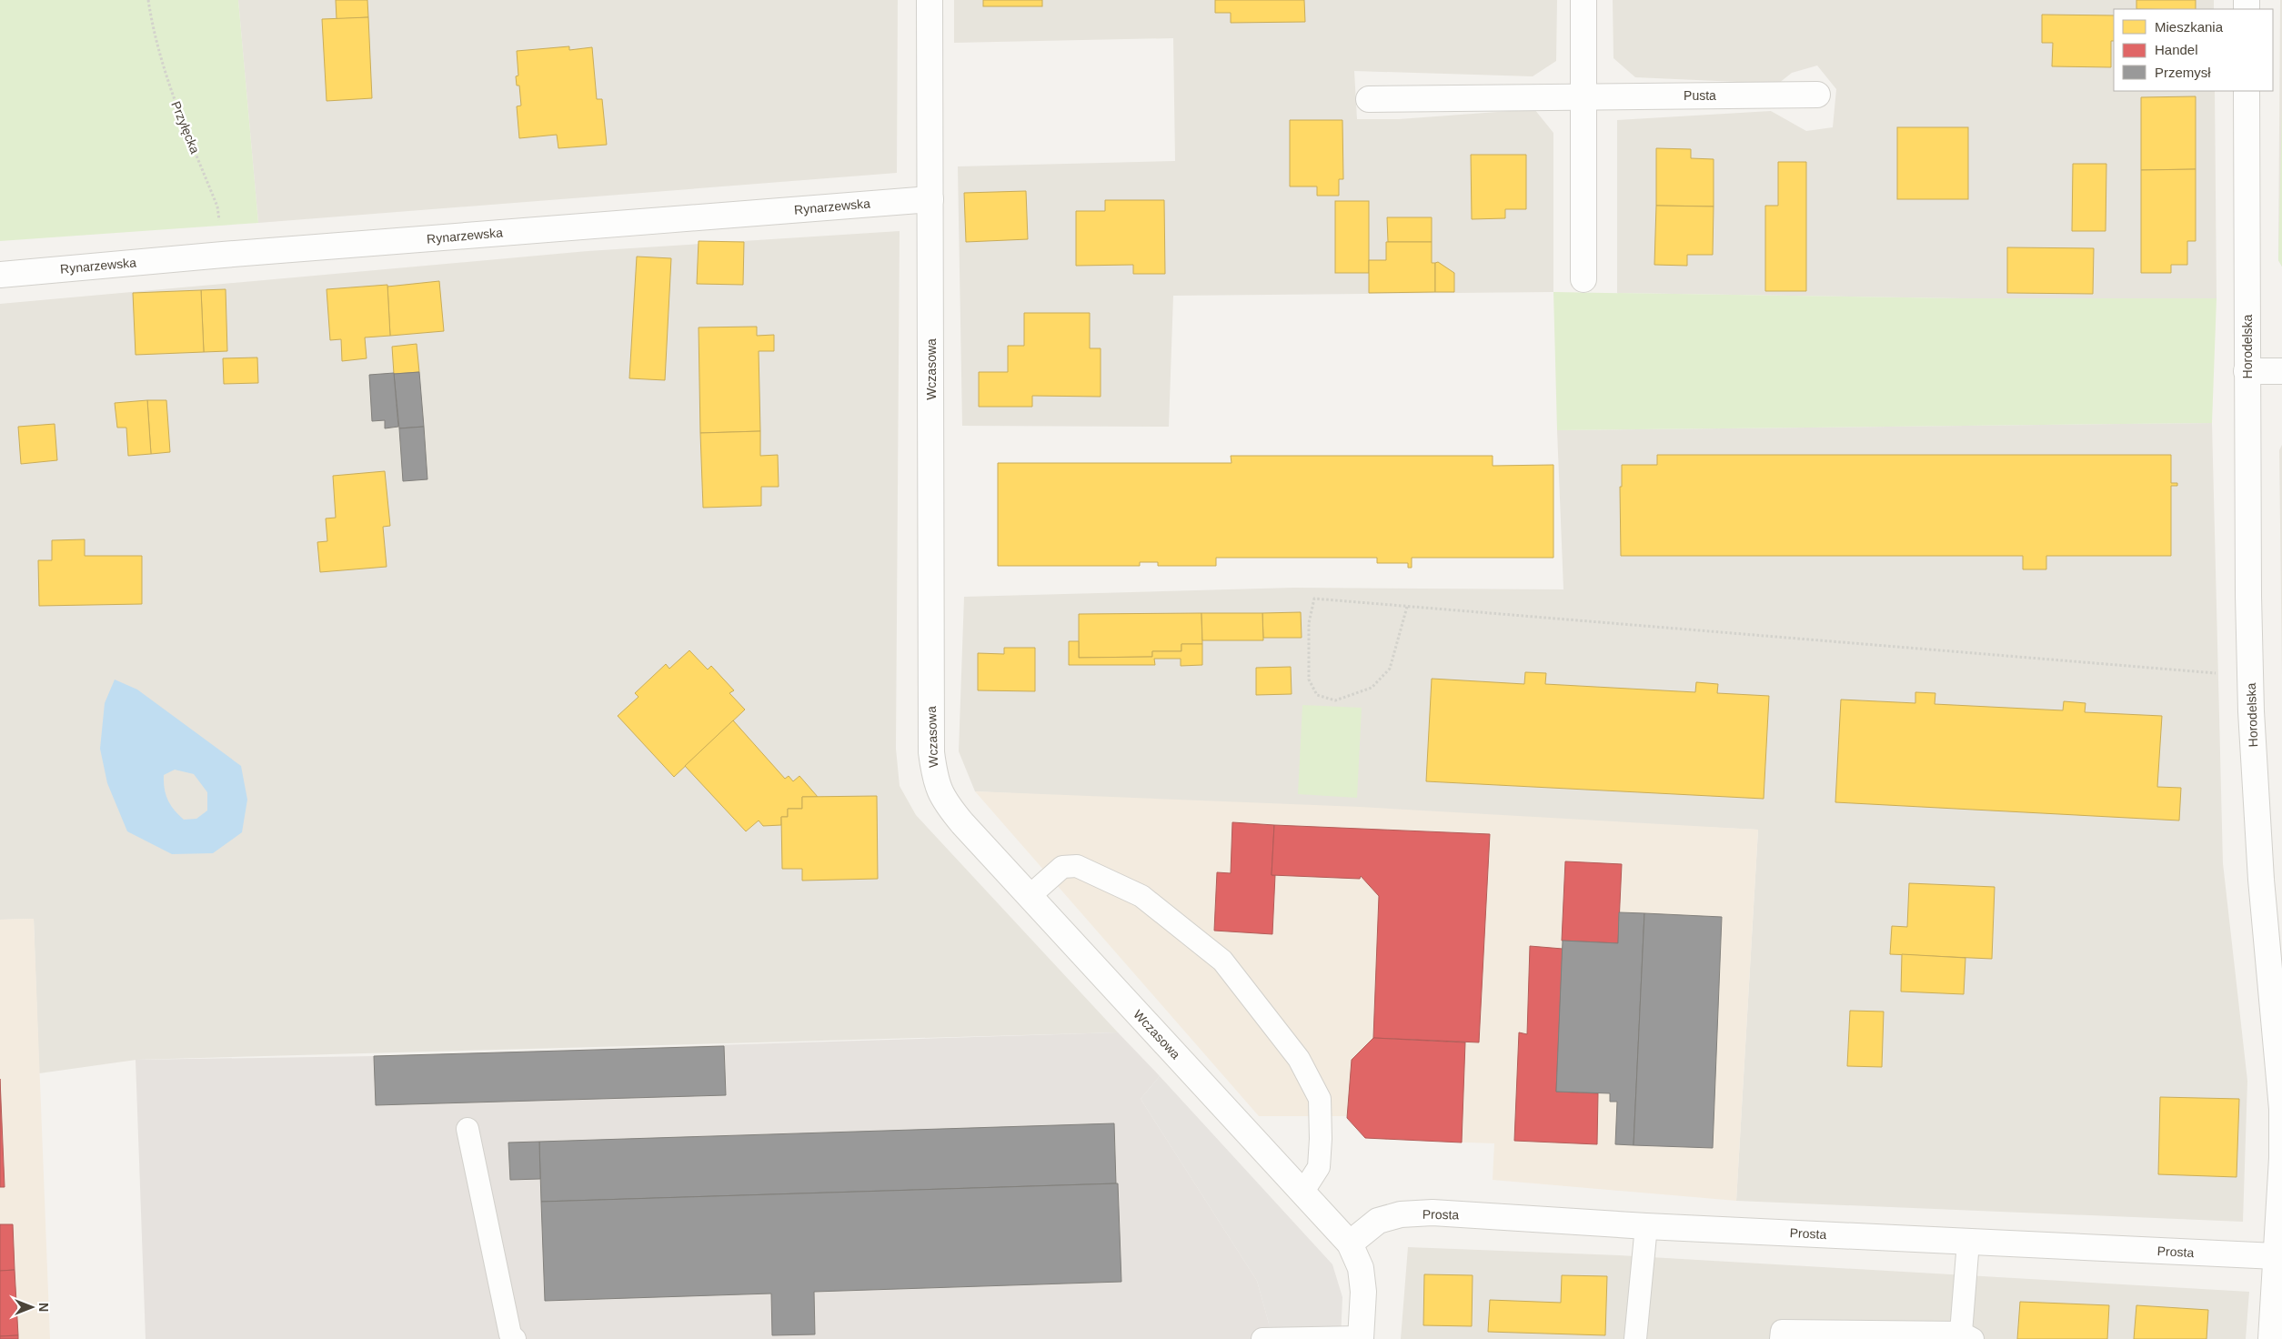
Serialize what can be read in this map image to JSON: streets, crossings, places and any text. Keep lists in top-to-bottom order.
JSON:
{
  "streets": {
    "street": [
      "Pusta",
      "Rynarzewska",
      "Horodelska",
      "Wczasowa",
      "Prosta"
    ],
    "path": ["Przyłęcka"]
  },
  "crossings": [
    ["Przyłęcka", "Rynarzewska"],
    ["Rynarzewska", "Wczasowa"],
    ["Horodelska", "Prosta"],
    ["Wczasowa", "Prosta"]
  ],
  "legend": ["Mieszkania", "Handel", "Przemysł"],
  "north": "right"
}
